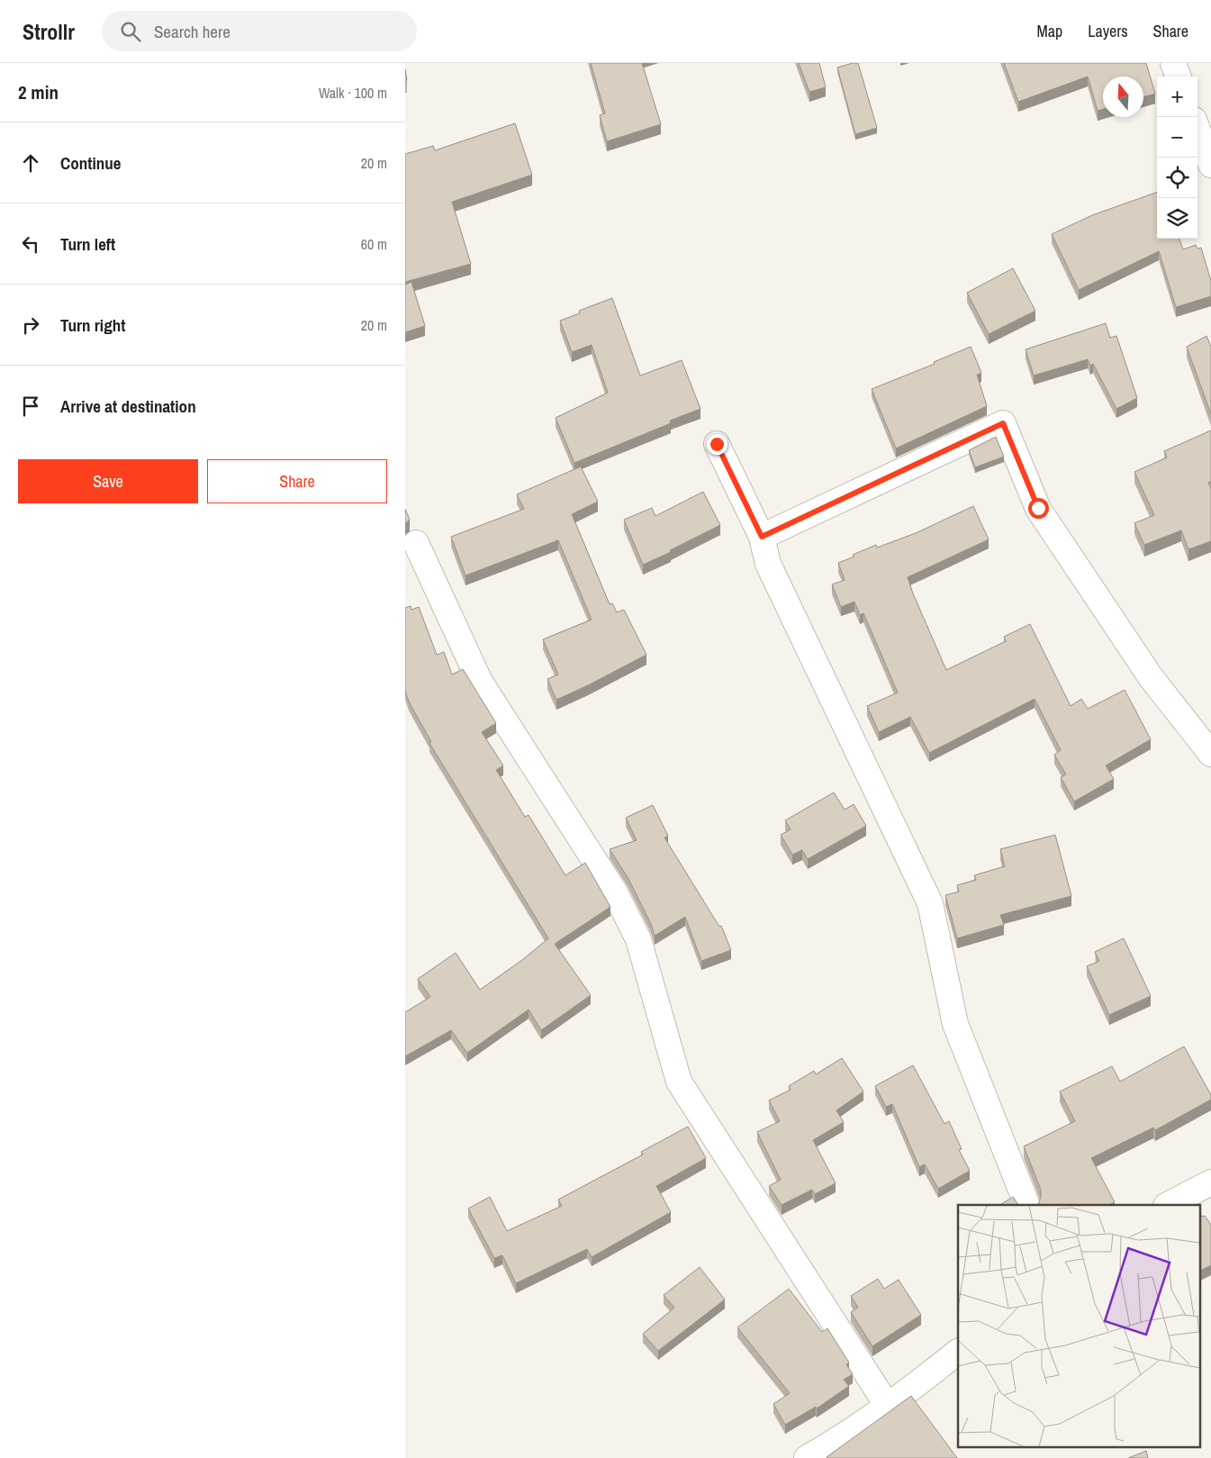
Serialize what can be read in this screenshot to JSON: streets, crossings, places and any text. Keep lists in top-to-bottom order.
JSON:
{
  "north": "top",
  "page": {
    "header": "Strollr",
    "search": "Search here",
    "nav": ["Map", "Layers", "Share"],
    "heading": ["2 min", "Walk · 100 m"],
    "map_buttons": ["+", "−"],
    "list": [
      ["Continue", "20 m"],
      ["Turn left", "60 m"],
      ["Turn right", "20 m"],
      "Arrive at destination"
    ],
    "buttons": ["Save", "Share"]
  }
}
